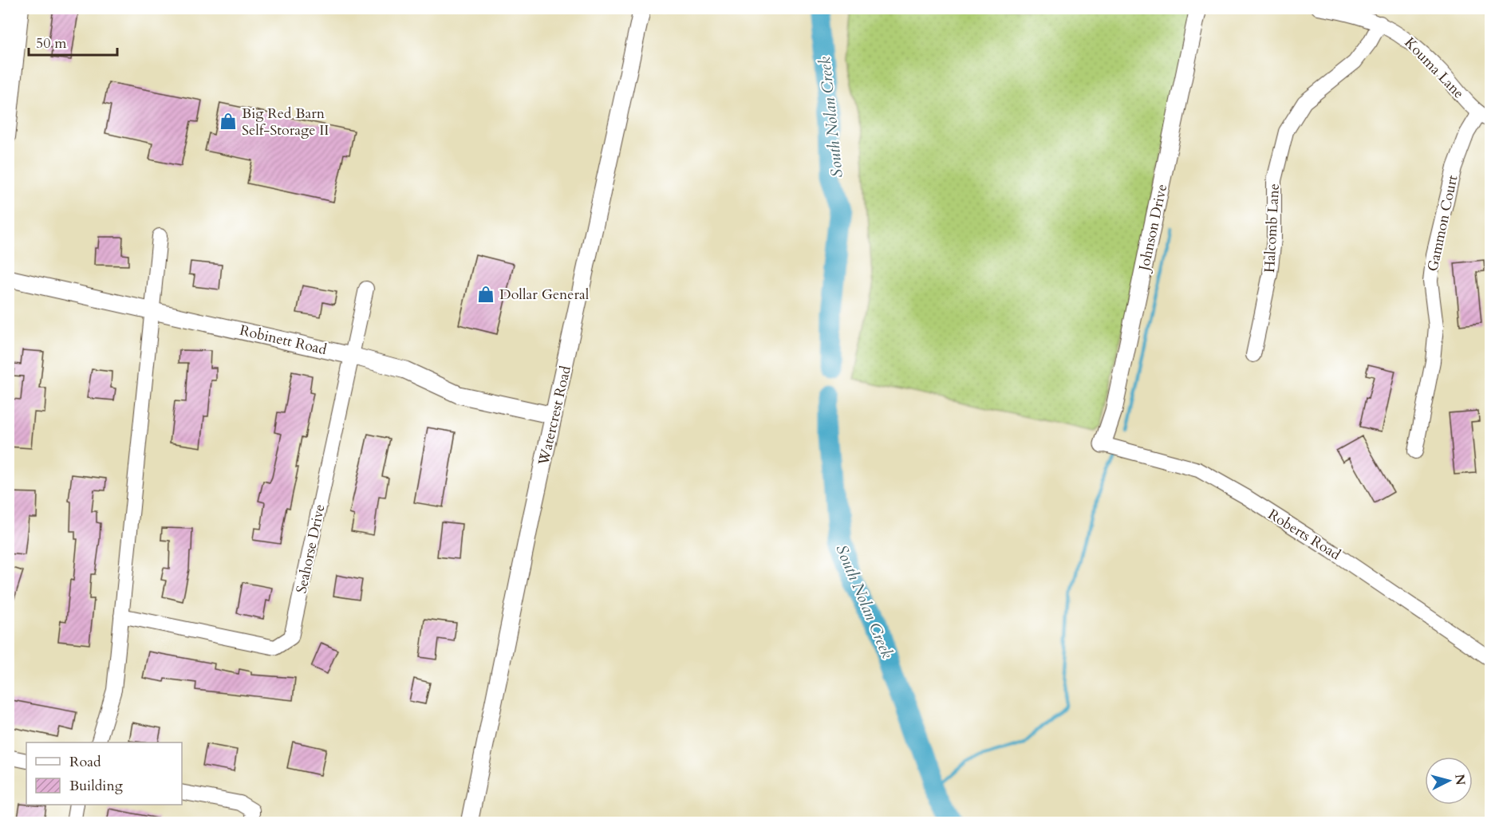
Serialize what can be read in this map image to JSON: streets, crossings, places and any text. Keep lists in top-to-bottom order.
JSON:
{
  "streets": {
    "street": [
      "Kouma Lane",
      "Gammon Court",
      "Johnson Drive",
      "Halcomb Lane",
      "Robinett Road",
      "Watercrest Road",
      "Roberts Road",
      "Seahorse Drive"
    ]
  },
  "crossings": [
    ["Kouma Lane", "Gammon Court"],
    ["Kouma Lane", "Halcomb Lane"],
    ["Johnson Drive", "Roberts Road"],
    ["Robinett Road", "Watercrest Road"],
    ["Robinett Road", "Seahorse Drive"]
  ],
  "water": ["South Nolan Creek"],
  "places": {
    "shop": ["Big Red Barn Self-Storage II", "Dollar General"]
  },
  "legend": ["Road", "Building"],
  "scale_bar": "50 m",
  "north": "right"
}
